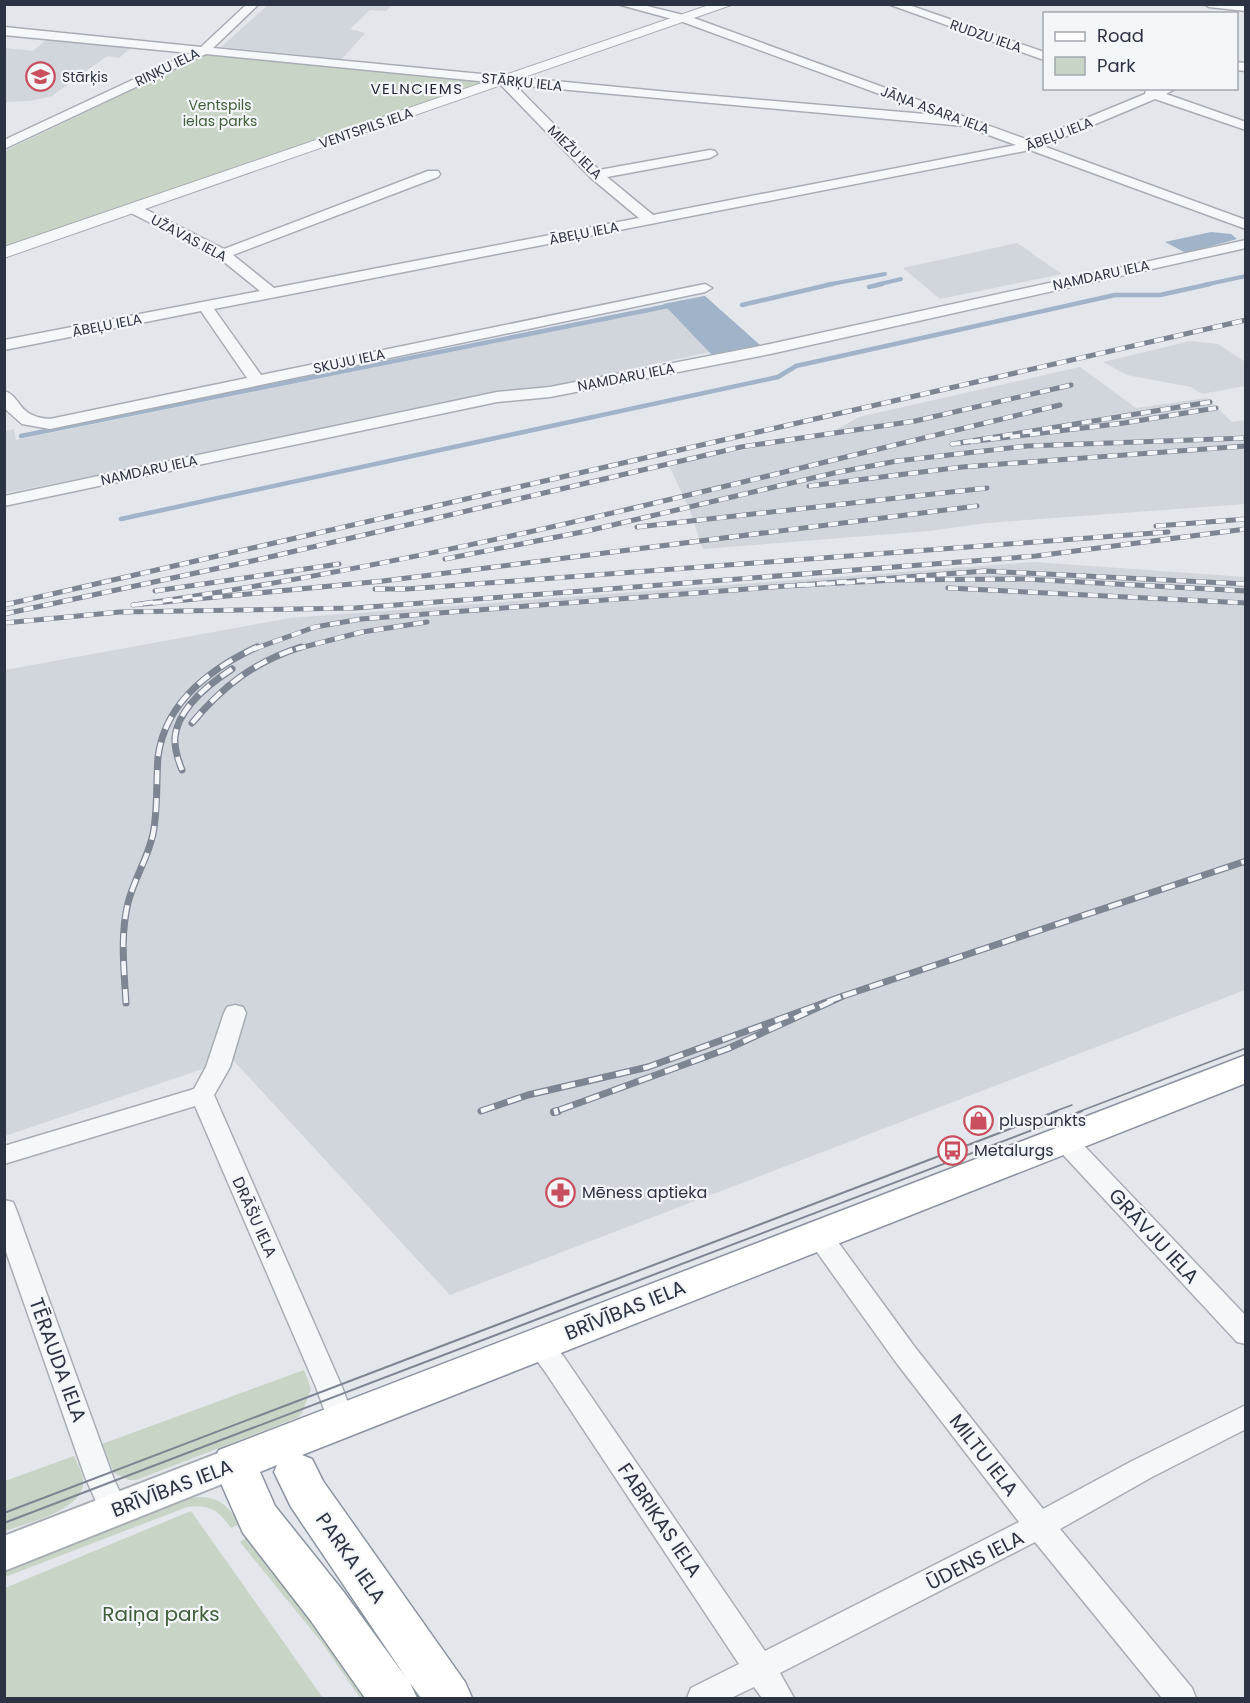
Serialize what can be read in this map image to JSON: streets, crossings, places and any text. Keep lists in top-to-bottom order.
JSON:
{
  "streets": {
    "highway": ["BRĪVĪBAS IELA", "PARKA IELA"],
    "street": [
      "RUDZU IELA",
      "RIŅĶU IELA",
      "STĀRĶU IELA",
      "JĀŅA ASARA IELA",
      "VENTSPILS IELA",
      "ĀBEĻU IELA",
      "MIEŽU IELA",
      "UŽAVAS IELA",
      "NAMDARU IELA",
      "SKUJU IELA",
      "DRĀŠU IELA",
      "GRĀVJU IELA",
      "TĒRAUDA IELA",
      "MILTU IELA",
      "FABRIKAS IELA",
      "ŪDENS IELA"
    ]
  },
  "crossings": [
    ["RIŅĶU IELA", "STĀRĶU IELA"],
    ["STĀRĶU IELA", "JĀŅA ASARA IELA"],
    ["STĀRĶU IELA", "VENTSPILS IELA"],
    ["STĀRĶU IELA", "MIEŽU IELA"],
    ["JĀŅA ASARA IELA", "VENTSPILS IELA"],
    ["JĀŅA ASARA IELA", "ĀBEĻU IELA"],
    ["VENTSPILS IELA", "MIEŽU IELA"],
    ["VENTSPILS IELA", "UŽAVAS IELA"],
    ["ĀBEĻU IELA", "MIEŽU IELA"],
    ["ĀBEĻU IELA", "UŽAVAS IELA"],
    ["DRĀŠU IELA", "BRĪVĪBAS IELA"],
    ["GRĀVJU IELA", "BRĪVĪBAS IELA"],
    ["BRĪVĪBAS IELA", "TĒRAUDA IELA"],
    ["BRĪVĪBAS IELA", "MILTU IELA"],
    ["BRĪVĪBAS IELA", "FABRIKAS IELA"],
    ["MILTU IELA", "ŪDENS IELA"],
    ["FABRIKAS IELA", "ŪDENS IELA"]
  ],
  "districts": ["VELNCIEMS"],
  "parks": ["Ventspils ielas parks", "Raiņa parks"],
  "places": {
    "school or university": ["Stārķis"],
    "shop": ["pluspunkts"],
    "bus stop": ["Metalurgs"],
    "pharmacy": ["Mēness aptieka"]
  },
  "legend": ["Road", "Park"]
}
